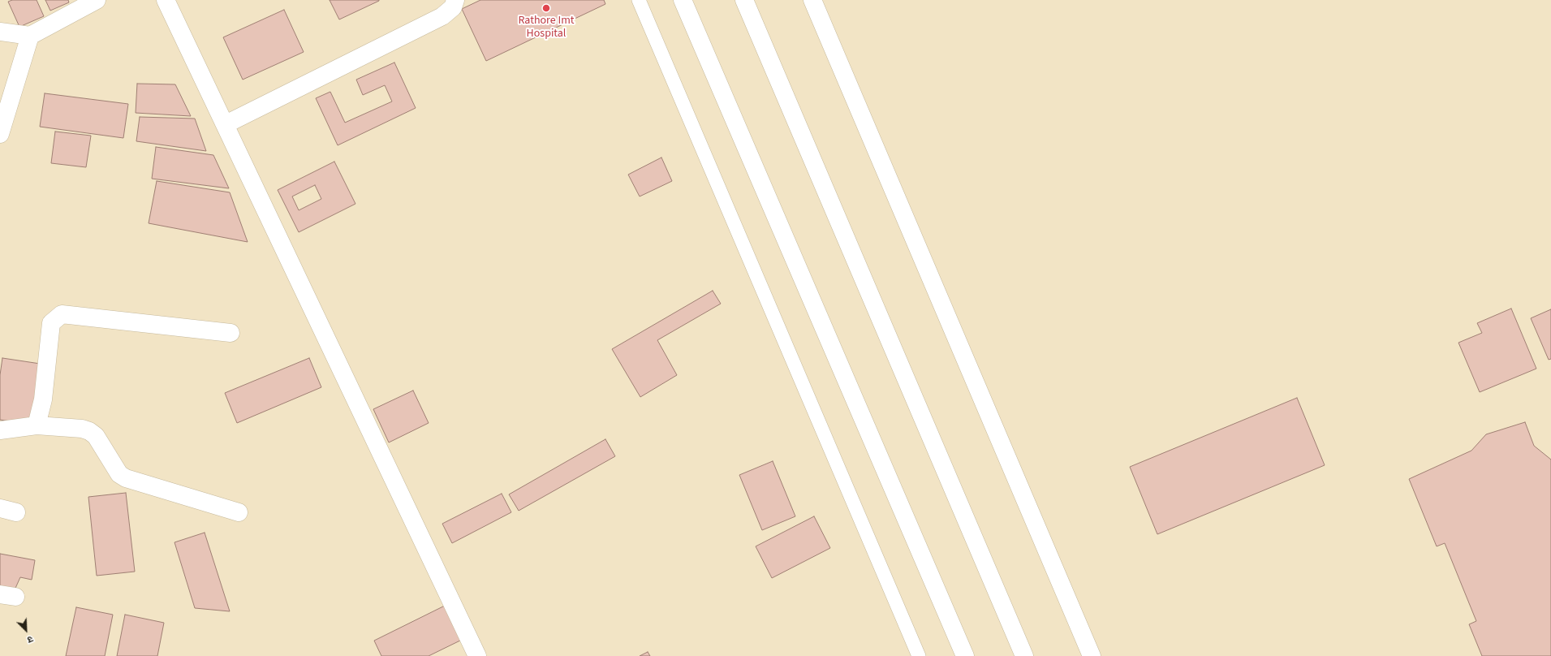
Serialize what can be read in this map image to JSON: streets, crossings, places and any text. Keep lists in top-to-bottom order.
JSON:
{
  "places": ["Rathore Imt Hospital"],
  "north": "bottom right"
}
